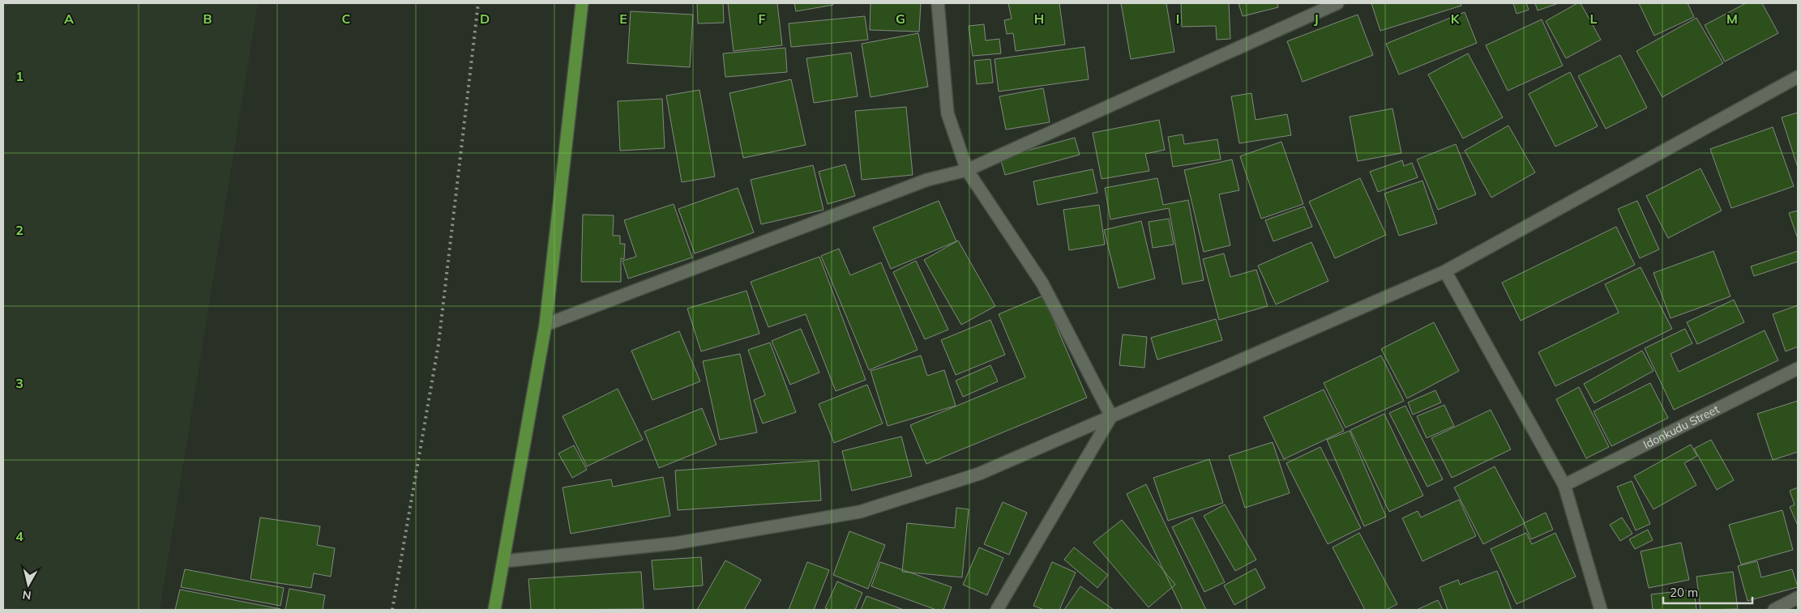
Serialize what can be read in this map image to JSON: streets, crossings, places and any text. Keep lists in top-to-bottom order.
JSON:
{
  "streets": {
    "street": ["Idonkudu Street"]
  },
  "scale_bar": "20 m",
  "north": "bottom",
  "grid": {
    "columns": [
      "A",
      "B",
      "C",
      "D",
      "E",
      "F",
      "G",
      "H",
      "I",
      "J",
      "K",
      "L",
      "M"
    ],
    "rows": [
      "1",
      "2",
      "3",
      "4"
    ]
  }
}
